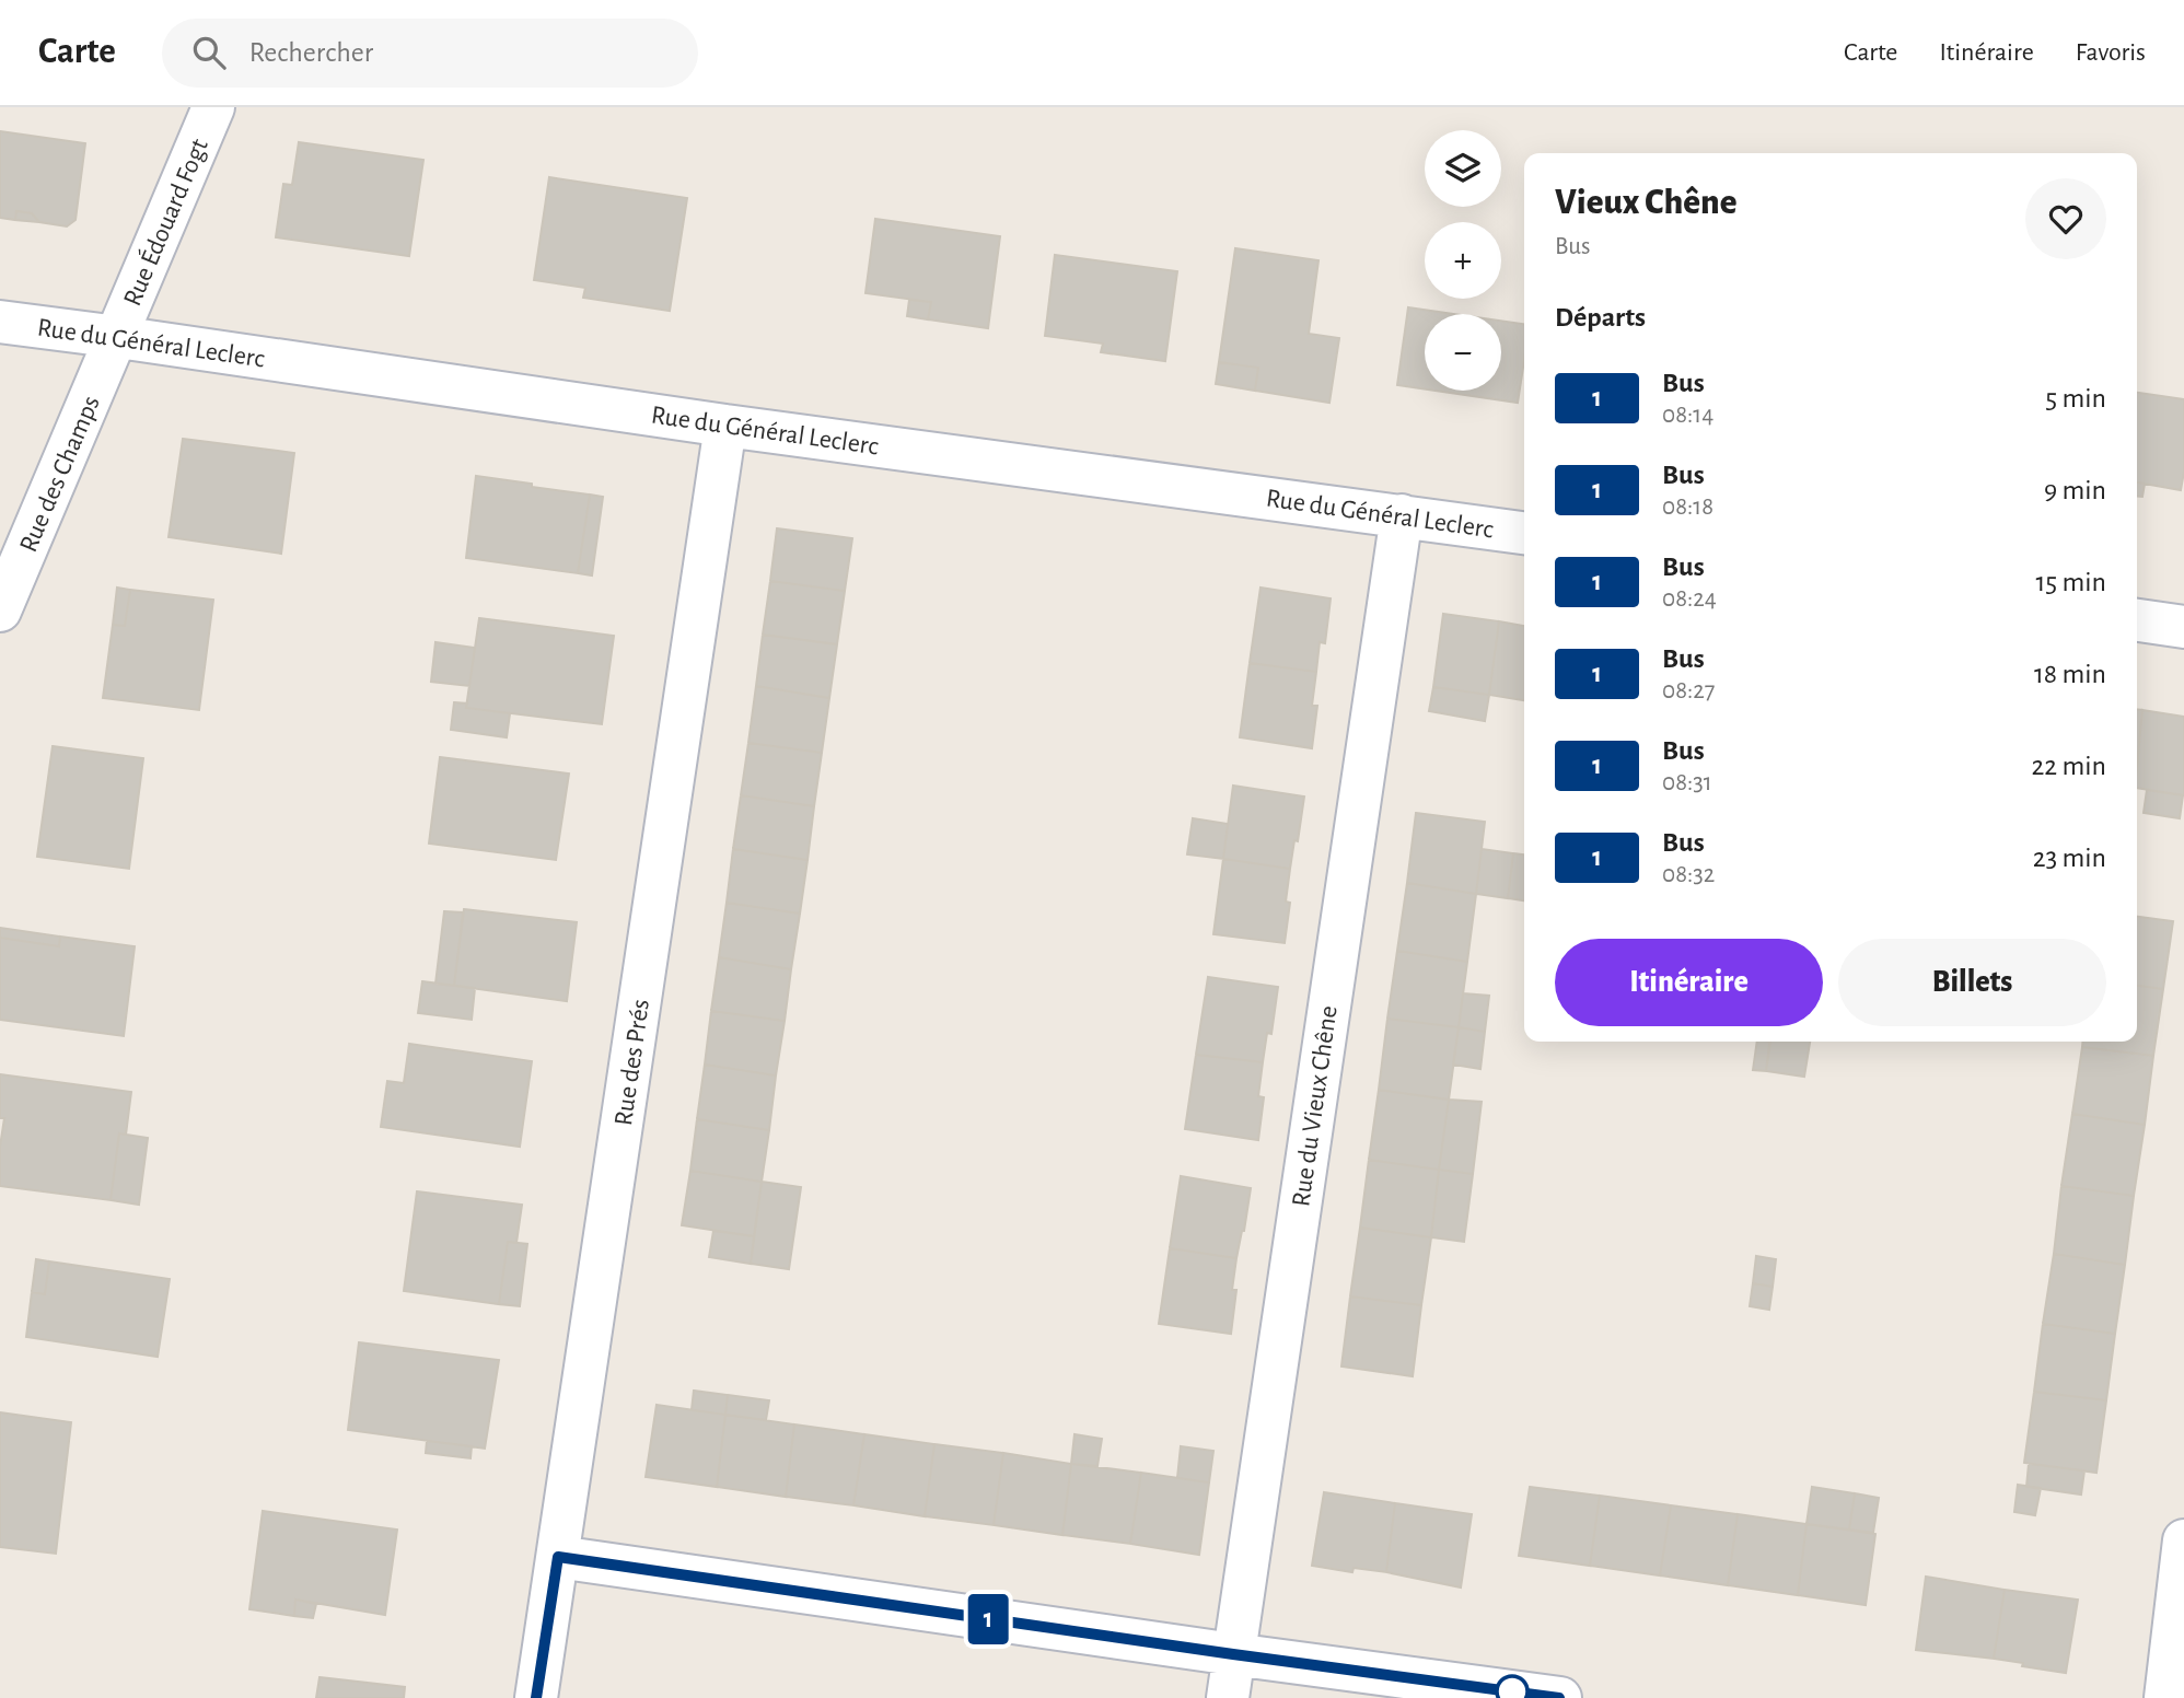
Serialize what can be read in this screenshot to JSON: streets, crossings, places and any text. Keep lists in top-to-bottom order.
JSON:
{
  "streets": {
    "street": [
      "Rue Édouard Fogt",
      "Rue du Général Leclerc",
      "Rue des Champs",
      "Rue des Prés",
      "Rue du Vieux Chêne"
    ]
  },
  "crossings": [
    ["Rue Édouard Fogt", "Rue du Général Leclerc"],
    ["Rue Édouard Fogt", "Rue des Champs"],
    ["Rue du Général Leclerc", "Rue des Champs"],
    ["Rue du Général Leclerc", "Rue des Prés"],
    ["Rue du Général Leclerc", "Rue du Vieux Chêne"]
  ],
  "lines": ["bus line 1"],
  "page": {
    "header": "Carte",
    "search": "Rechercher",
    "nav": ["Carte", "Itinéraire", "Favoris"],
    "on_map": "1",
    "map_buttons": ["+", "−"],
    "heading": [
      ["Vieux Chêne", "Bus"],
      "Départs"
    ],
    "list": [
      {
        "mark": "1",
        "name": "Bus",
        "note": "08:14",
        "value": "5 min"
      },
      {
        "mark": "1",
        "name": "Bus",
        "note": "08:18",
        "value": "9 min"
      },
      {
        "mark": "1",
        "name": "Bus",
        "note": "08:24",
        "value": "15 min"
      },
      {
        "mark": "1",
        "name": "Bus",
        "note": "08:27",
        "value": "18 min"
      },
      {
        "mark": "1",
        "name": "Bus",
        "note": "08:31",
        "value": "22 min"
      },
      {
        "mark": "1",
        "name": "Bus",
        "note": "08:32",
        "value": "23 min"
      }
    ],
    "buttons": ["Itinéraire", "Billets"]
  }
}
